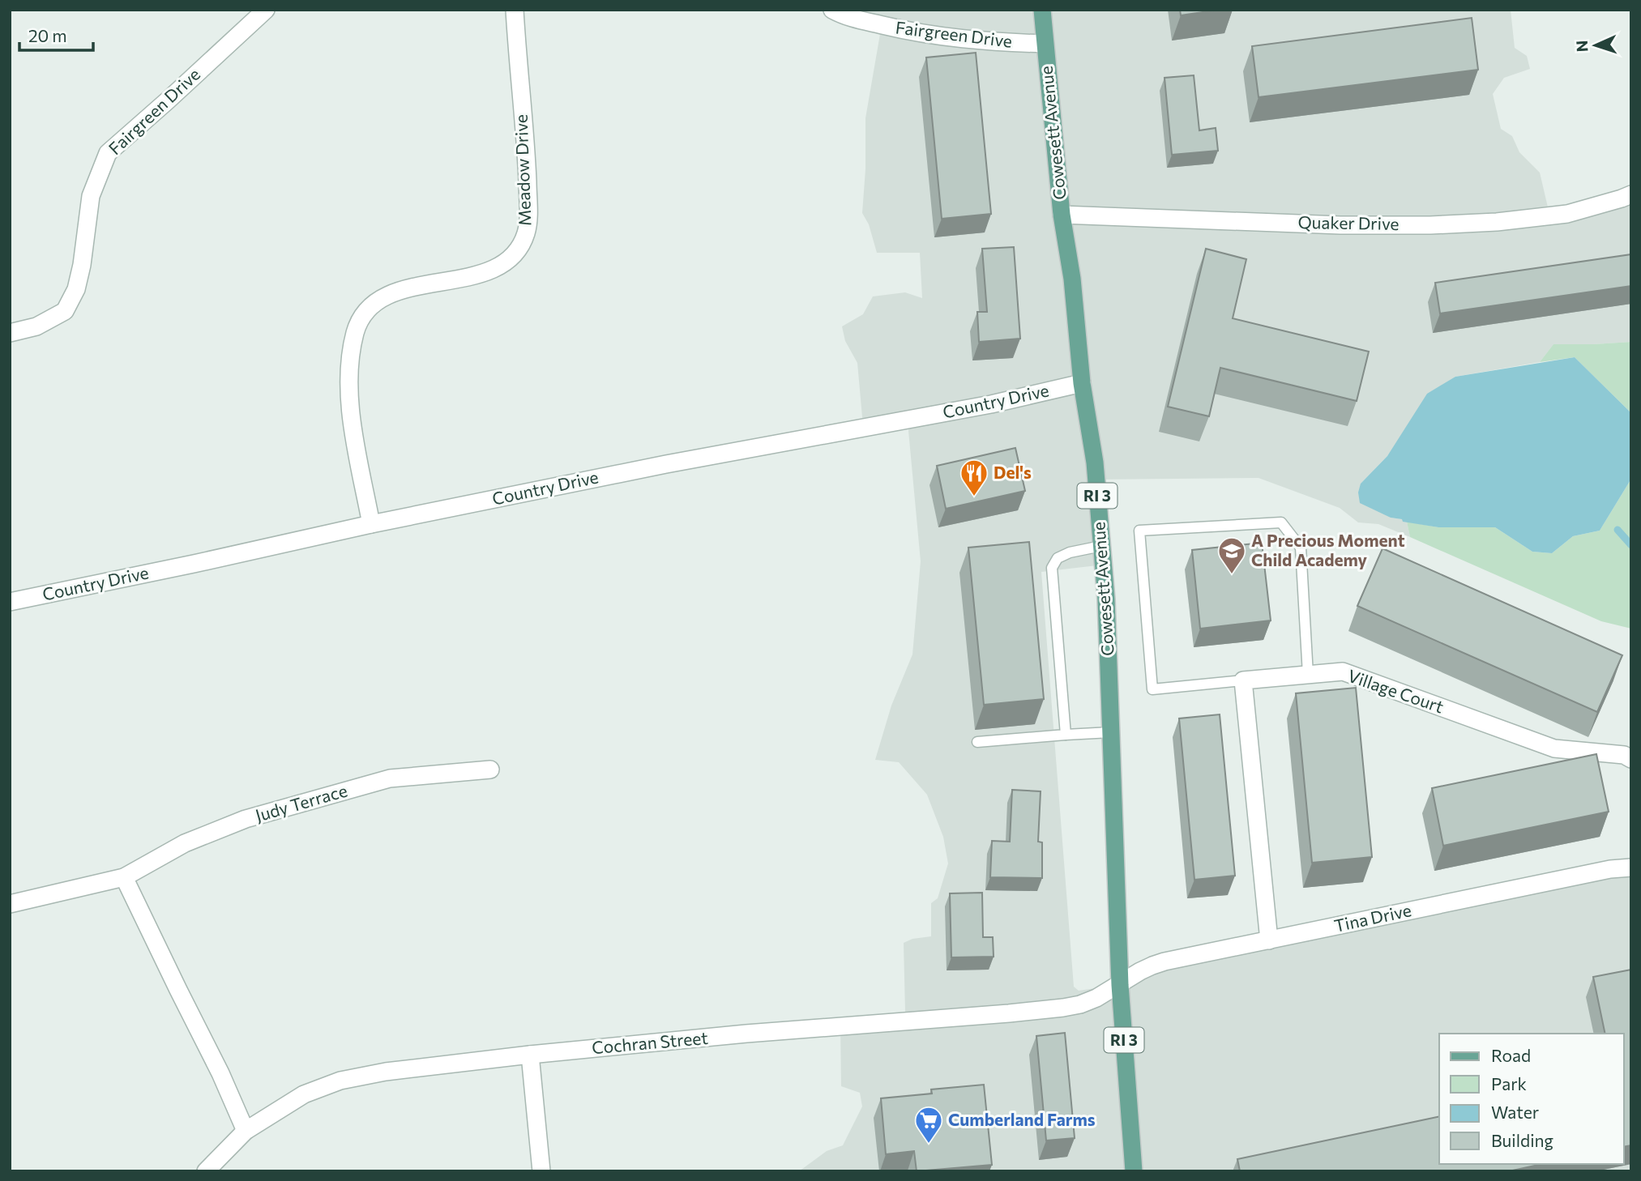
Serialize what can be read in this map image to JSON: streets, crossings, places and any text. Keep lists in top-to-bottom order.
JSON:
{
  "streets": {
    "main road": ["Cowesett Avenue", "RI 3"],
    "street": [
      "Fairgreen Drive",
      "Meadow Drive",
      "Quaker Drive",
      "Country Drive",
      "Village Court",
      "Judy Terrace",
      "Tina Drive",
      "Cochran Street"
    ]
  },
  "crossings": [
    ["Fairgreen Drive", "Cowesett Avenue"],
    ["Cowesett Avenue", "Quaker Drive"],
    ["Cowesett Avenue", "Country Drive"],
    ["Cowesett Avenue", "Tina Drive"],
    ["Cowesett Avenue", "Cochran Street"],
    ["Meadow Drive", "Country Drive"],
    ["Tina Drive", "Cochran Street"]
  ],
  "places": {
    "restaurant": ["Del's"],
    "school or university": ["A Precious Moment Child Academy"],
    "supermarket": ["Cumberland Farms"]
  },
  "legend": [
    "Road",
    "Park",
    "Water",
    "Building"
  ],
  "scale_bar": "20 m",
  "north": "left"
}
